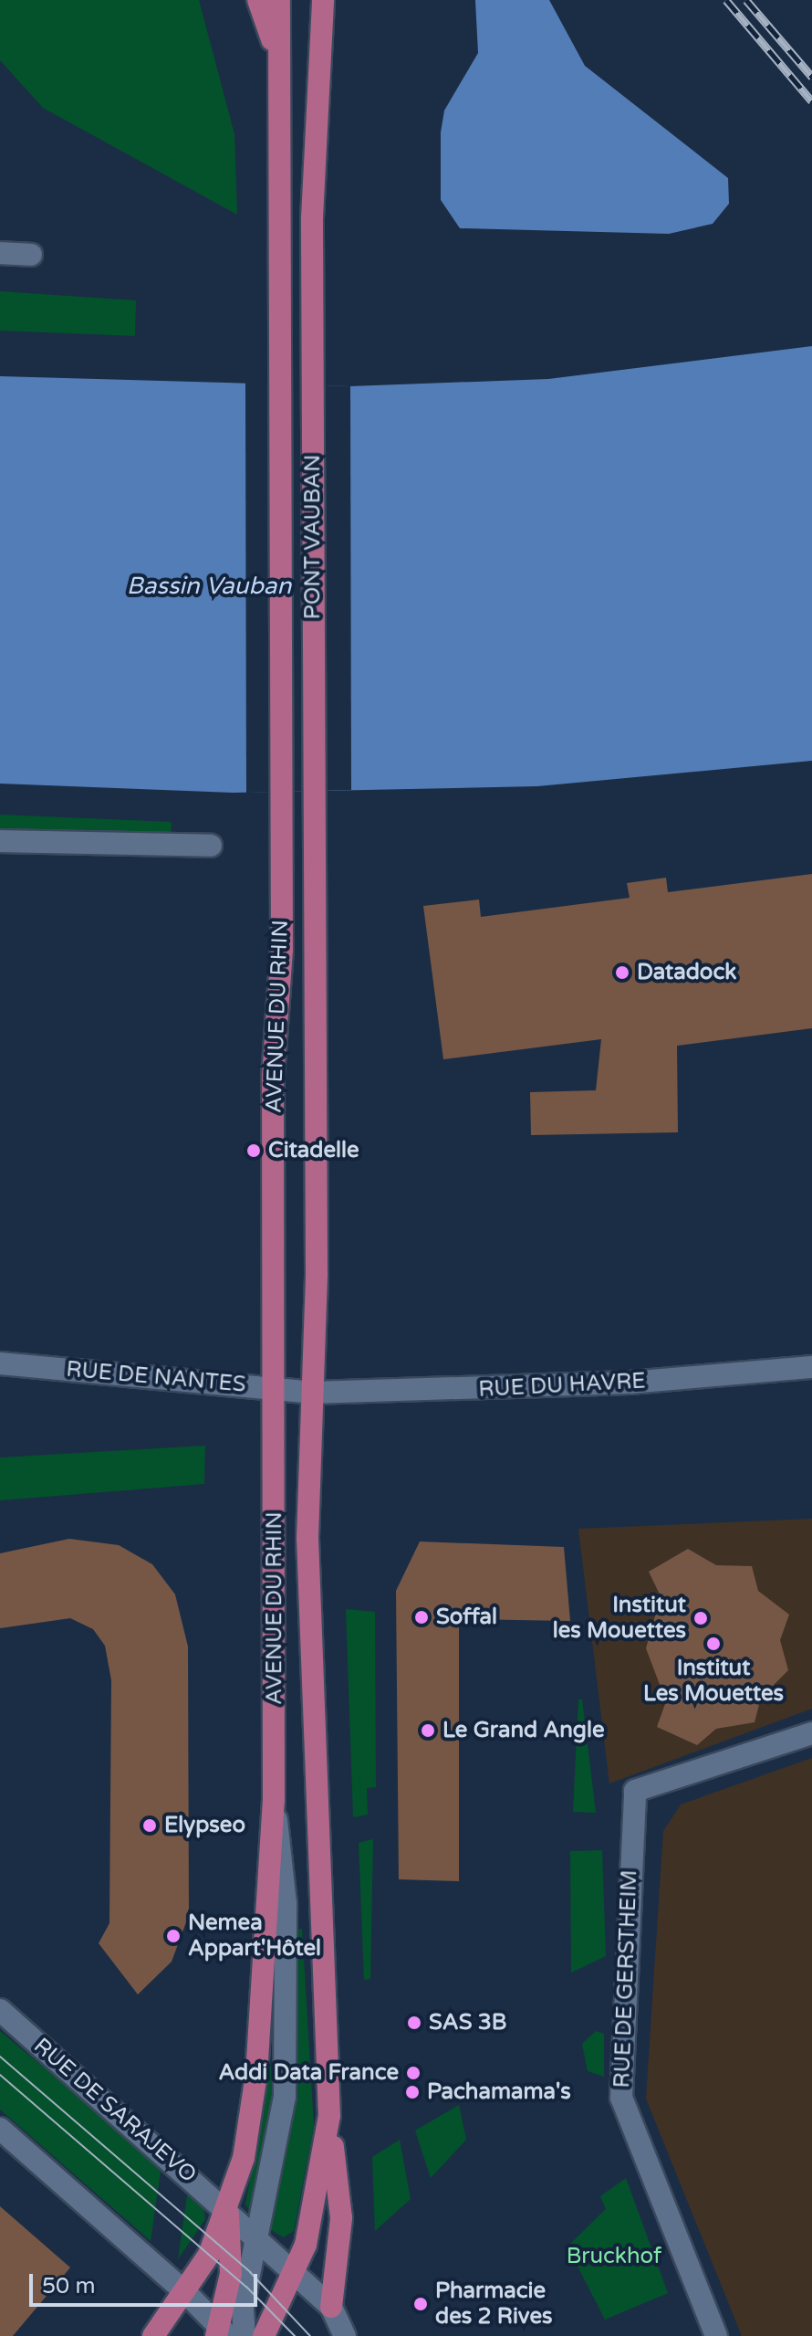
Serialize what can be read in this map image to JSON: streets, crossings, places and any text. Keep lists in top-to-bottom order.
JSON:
{
  "streets": {
    "main road": ["PONT VAUBAN", "AVENUE DU RHIN"],
    "street": [
      "RUE DE NANTES",
      "RUE DU HAVRE",
      "RUE DE GERSTHEIM",
      "RUE DE SARAJEVO"
    ]
  },
  "crossings": [
    ["PONT VAUBAN", "AVENUE DU RHIN"],
    ["AVENUE DU RHIN", "RUE DE NANTES"],
    ["AVENUE DU RHIN", "RUE DU HAVRE"],
    ["AVENUE DU RHIN", "RUE DE SARAJEVO"],
    ["RUE DE NANTES", "RUE DU HAVRE"]
  ],
  "water": ["Bassin Vauban"],
  "parks": ["Bruckhof"],
  "places": [
    "Datadock",
    "Citadelle",
    "Soffal",
    "Institut les Mouettes",
    "Institut Les Mouettes",
    "Le Grand Angle",
    "Elypseo",
    "Nemea Appart'Hôtel",
    "SAS 3B",
    "Addi Data France",
    "Pachamama's",
    "Pharmacie des 2 Rives"
  ],
  "scale_bar": "50 m"
}
